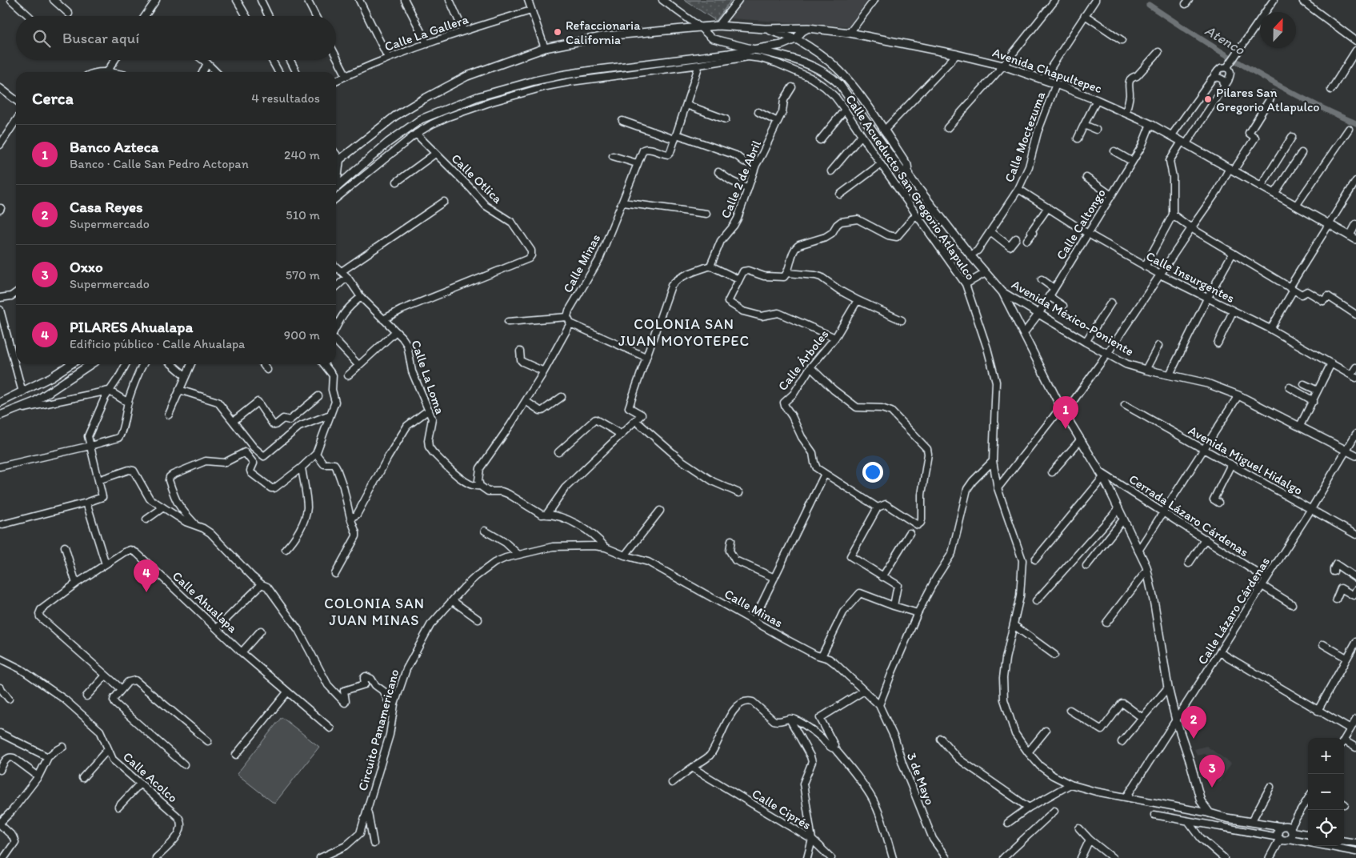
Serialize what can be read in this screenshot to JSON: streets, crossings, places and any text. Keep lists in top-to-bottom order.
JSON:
{
  "streets": {
    "main road": ["Avenida Chapultepec", "Avenida México-Poniente"],
    "street": [
      "Calle La Gallera",
      "Calle Moctezuma",
      "Calle Otlica",
      "Calle 2 de Abril",
      "Calle Acueducto San Gregorio Atlapulco",
      "Calle Caltongo",
      "Calle Minas",
      "Calle Insurgentes",
      "Calle Árboles",
      "Calle La Loma",
      "Avenida Miguel Hidalgo",
      "Cerrada Lázaro Cárdenas",
      "Calle Ahualapa",
      "Calle Lázaro Cárdenas",
      "Circuito Panamericano",
      "Calle Acolco",
      "3 de Mayo",
      "Calle Ciprés"
    ]
  },
  "crossings": [
    ["Avenida Chapultepec", "Calle Moctezuma"],
    ["Avenida Chapultepec", "Calle Acueducto San Gregorio Atlapulco"],
    ["Avenida Chapultepec", "Calle Caltongo"],
    ["Calle Moctezuma", "Calle Insurgentes"],
    ["Calle Moctezuma", "Avenida México-Poniente"],
    ["Calle Otlica", "Calle La Loma"],
    ["Calle Acueducto San Gregorio Atlapulco", "Avenida México-Poniente"],
    ["Calle Acueducto San Gregorio Atlapulco", "Calle Lázaro Cárdenas"],
    ["Calle Caltongo", "Calle Insurgentes"],
    ["Calle Caltongo", "Avenida México-Poniente"],
    ["Calle Minas", "Calle La Loma"],
    ["Calle Minas", "Circuito Panamericano"],
    ["Calle Minas", "3 de Mayo"],
    ["Avenida México-Poniente", "Calle Lázaro Cárdenas"],
    ["Calle La Loma", "Circuito Panamericano"],
    ["Avenida Miguel Hidalgo", "Calle Lázaro Cárdenas"],
    ["Cerrada Lázaro Cárdenas", "Calle Lázaro Cárdenas"]
  ],
  "districts": ["COLONIA SAN JUAN MOYOTEPEC", "COLONIA SAN JUAN MINAS"],
  "water": ["Atenco"],
  "places": ["Refaccionaria California", "Pilares San Gregorio Atlapulco"],
  "north": "top",
  "page": {
    "search": "Buscar aquí",
    "heading": ["Cerca", "4 resultados"],
    "list": [
      {
        "mark": "1",
        "name": "Banco Azteca",
        "note": "Banco · Calle San Pedro Actopan",
        "value": "240 m"
      },
      {
        "mark": "2",
        "name": "Casa Reyes",
        "note": "Supermercado",
        "value": "510 m"
      },
      {
        "mark": "3",
        "name": "Oxxo",
        "note": "Supermercado",
        "value": "570 m"
      },
      {
        "mark": "4",
        "name": "PILARES Ahualapa",
        "note": "Edificio público · Calle Ahualapa",
        "value": "900 m"
      }
    ],
    "pins": [
      "1",
      "4",
      "2",
      "3"
    ],
    "map_buttons": ["+", "−"]
  }
}
